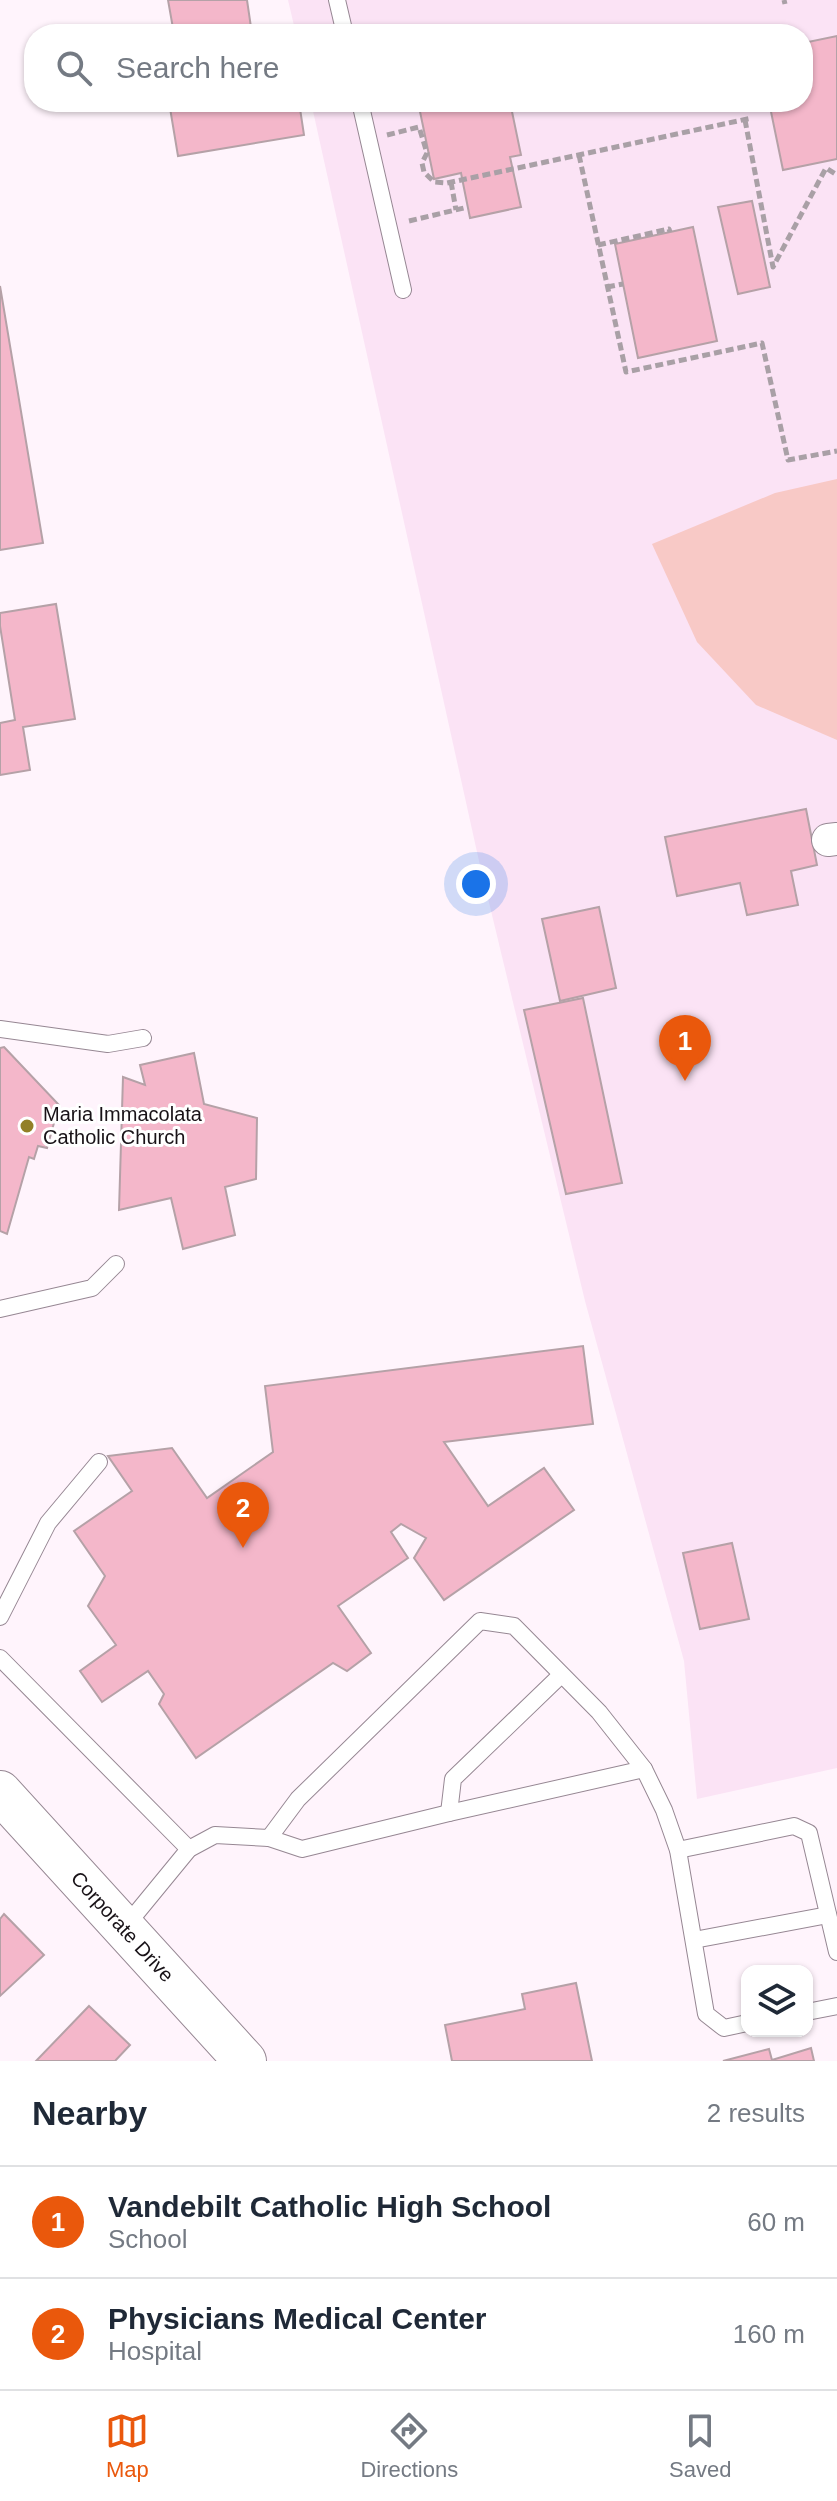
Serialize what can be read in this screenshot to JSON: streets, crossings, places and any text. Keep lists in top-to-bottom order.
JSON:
{
  "streets": {
    "street": ["Corporate Drive"]
  },
  "places": ["Maria Immacolata Catholic Church"],
  "page": {
    "search": "Search here",
    "pins": ["1", "2"],
    "heading": ["Nearby", "2 results"],
    "list": [
      {
        "mark": "1",
        "name": "Vandebilt Catholic High School",
        "note": "School",
        "value": "60 m"
      },
      {
        "mark": "2",
        "name": "Physicians Medical Center",
        "note": "Hospital",
        "value": "160 m"
      }
    ],
    "nav": ["Map", "Directions", "Saved"]
  }
}
